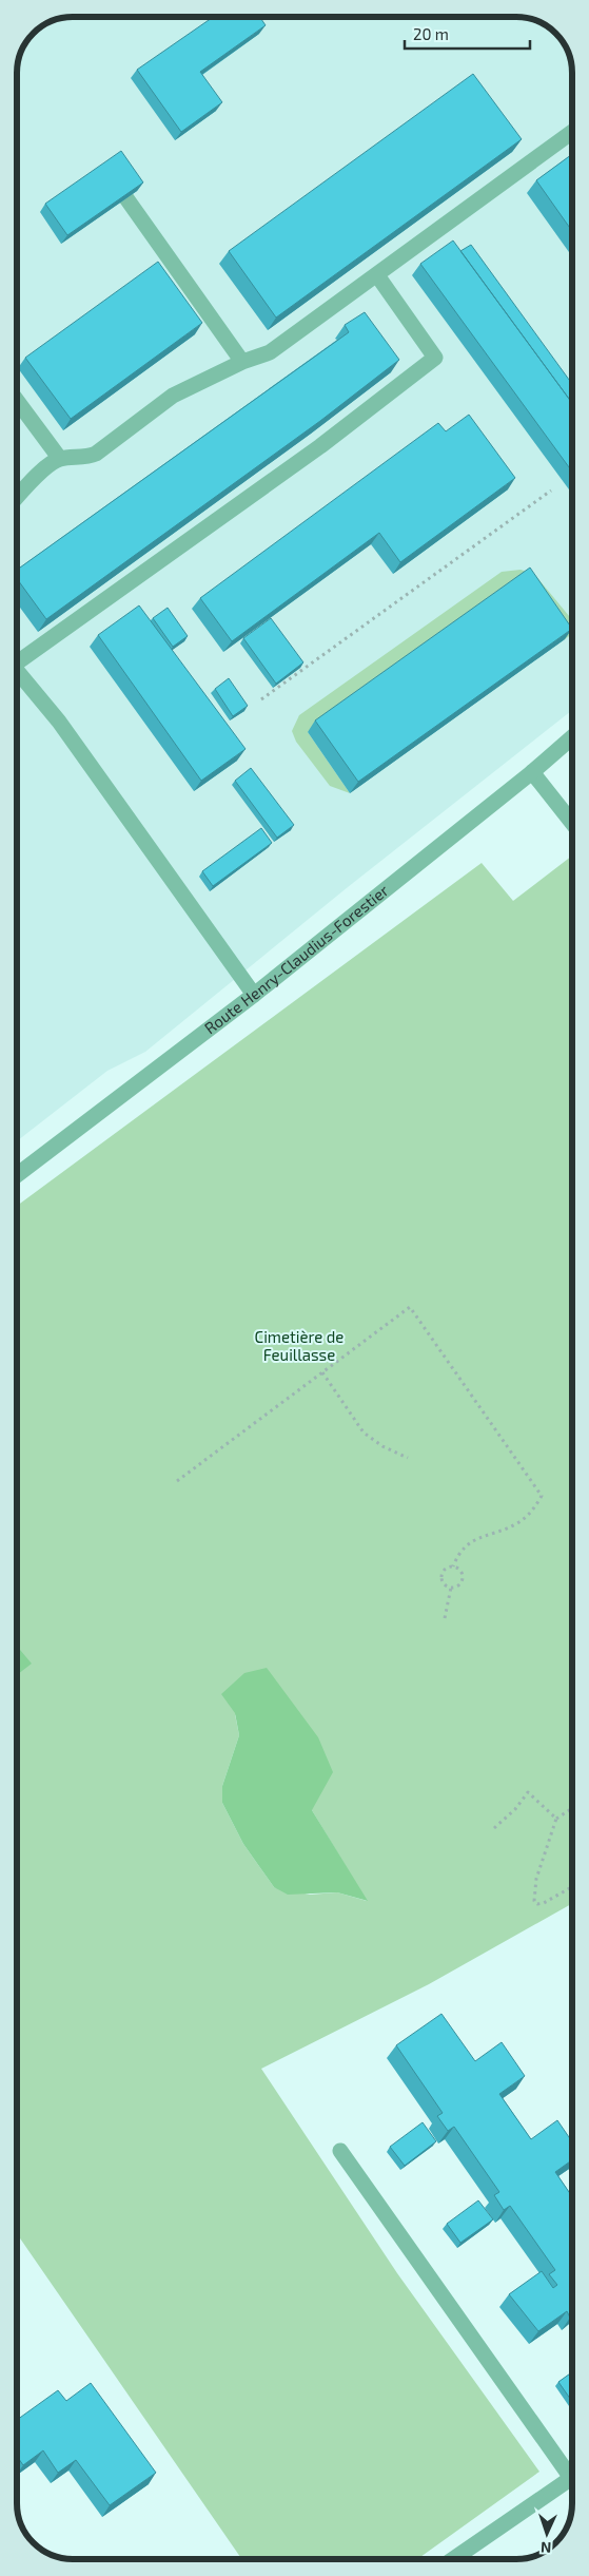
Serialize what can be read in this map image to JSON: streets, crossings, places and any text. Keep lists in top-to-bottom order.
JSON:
{
  "streets": {
    "street": ["Route Henry-Claudius-Forestier"]
  },
  "parks": ["Cimetière de Feuillasse"],
  "scale_bar": "20 m",
  "north": "bottom"
}
